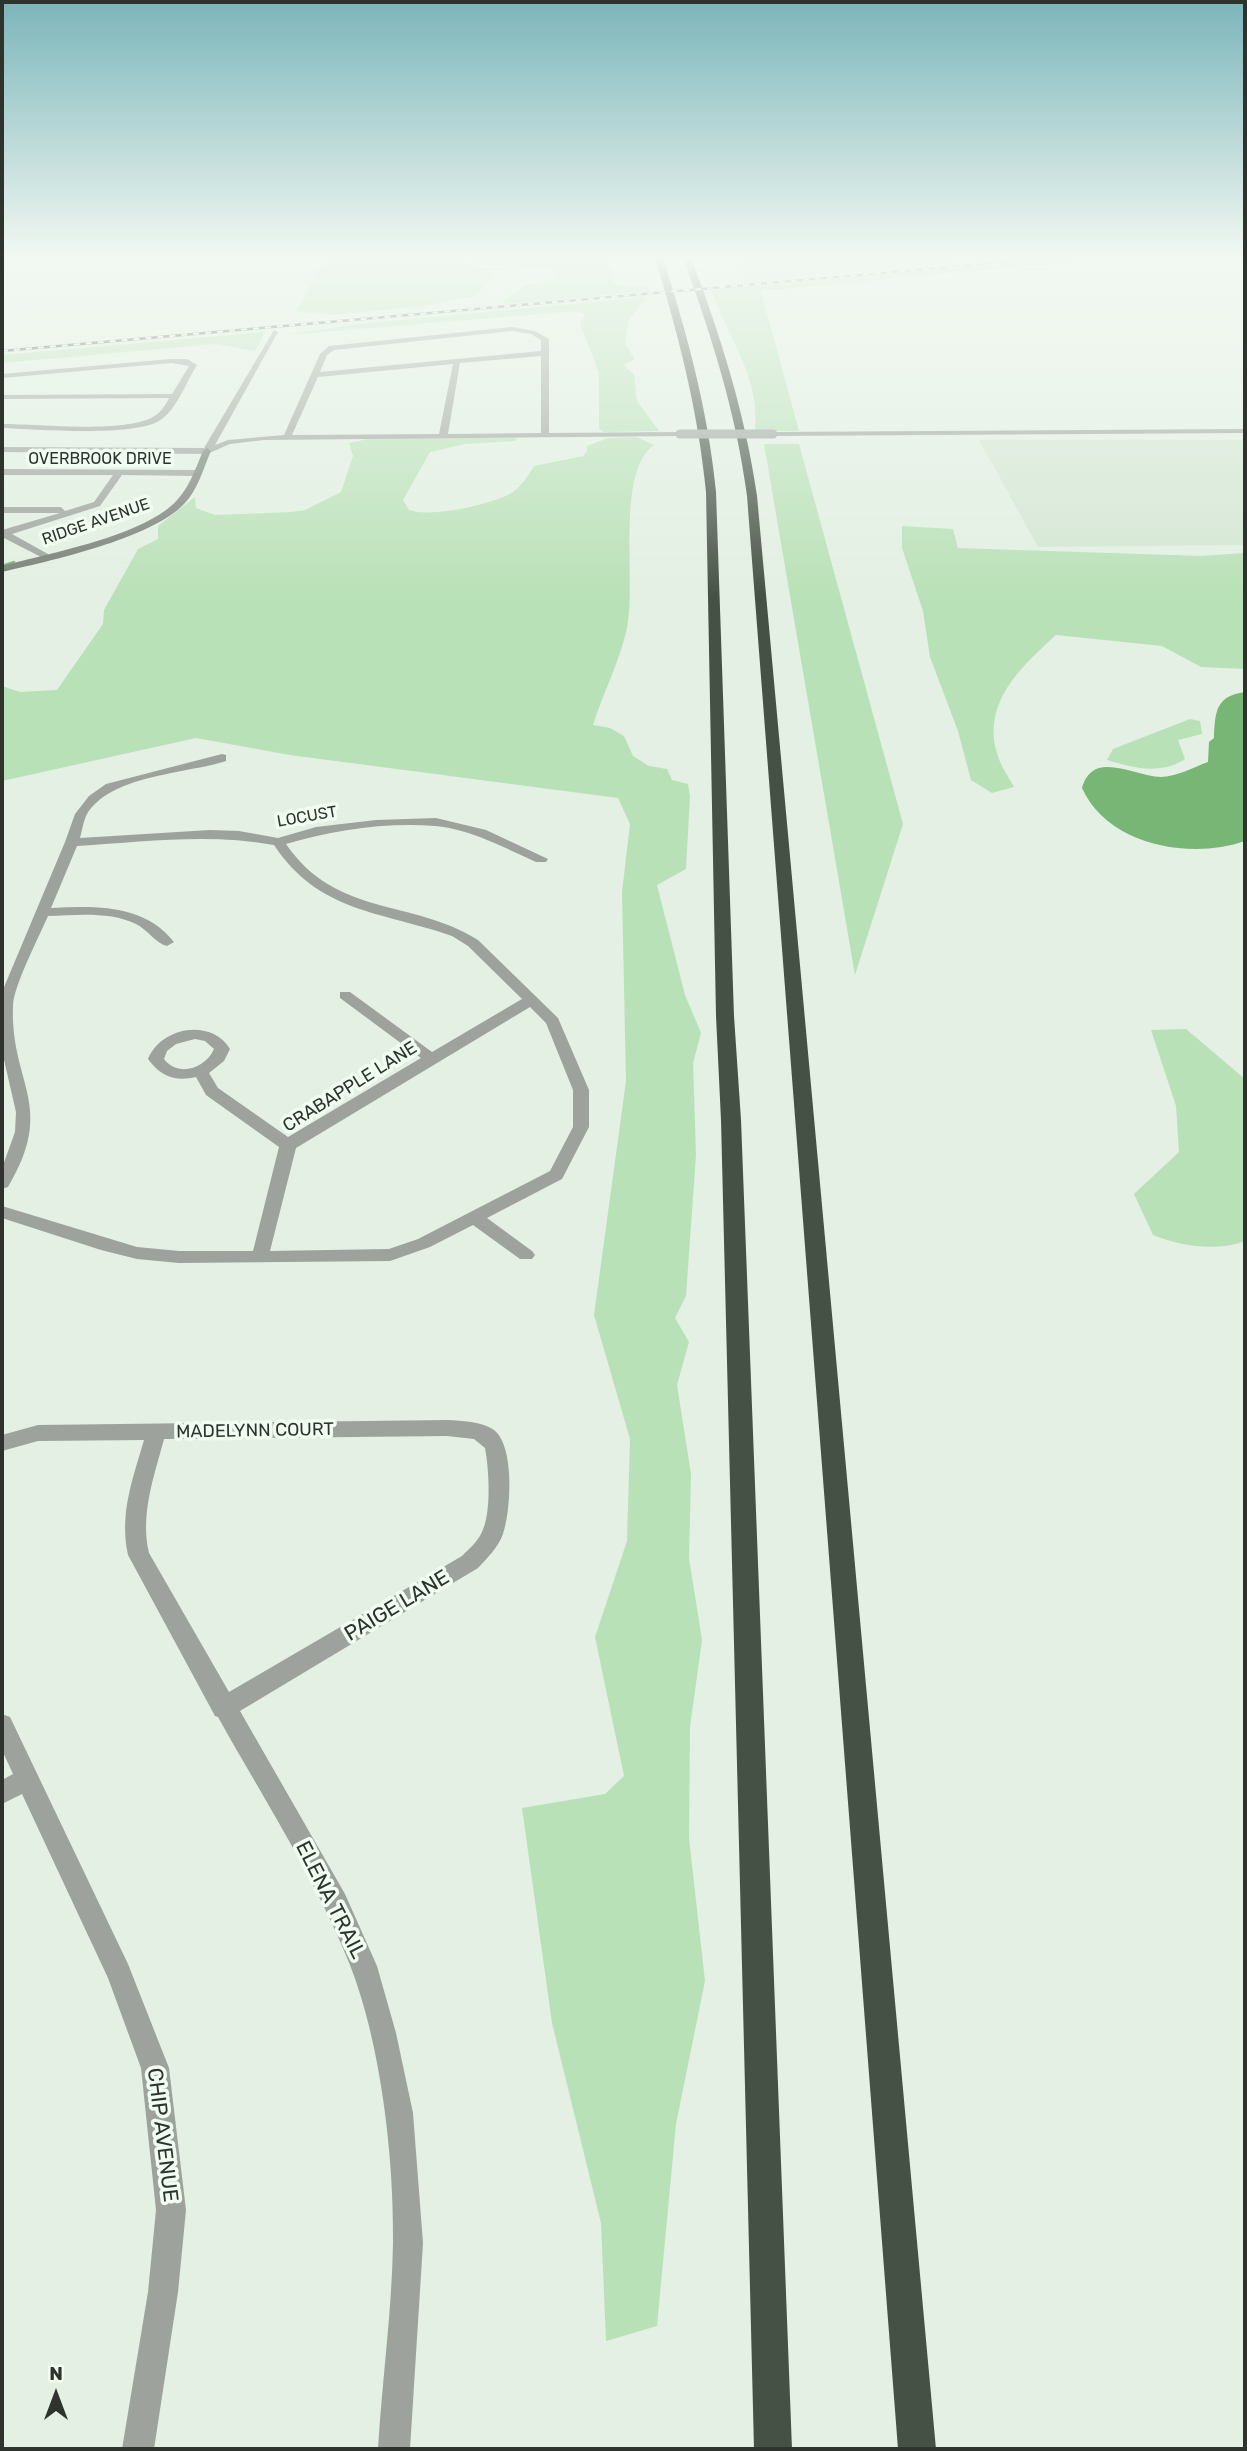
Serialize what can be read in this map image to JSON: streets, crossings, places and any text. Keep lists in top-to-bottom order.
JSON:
{
  "streets": {
    "street": [
      "OVERBROOK DRIVE",
      "RIDGE AVENUE",
      "LOCUST",
      "CRABAPPLE LANE",
      "MADELYNN COURT",
      "PAIGE LANE",
      "ELENA TRAIL",
      "CHIP AVENUE"
    ]
  },
  "crossings": [
    ["OVERBROOK DRIVE", "RIDGE AVENUE"],
    ["MADELYNN COURT", "PAIGE LANE"],
    ["MADELYNN COURT", "ELENA TRAIL"],
    ["PAIGE LANE", "ELENA TRAIL"]
  ],
  "north": "top"
}
